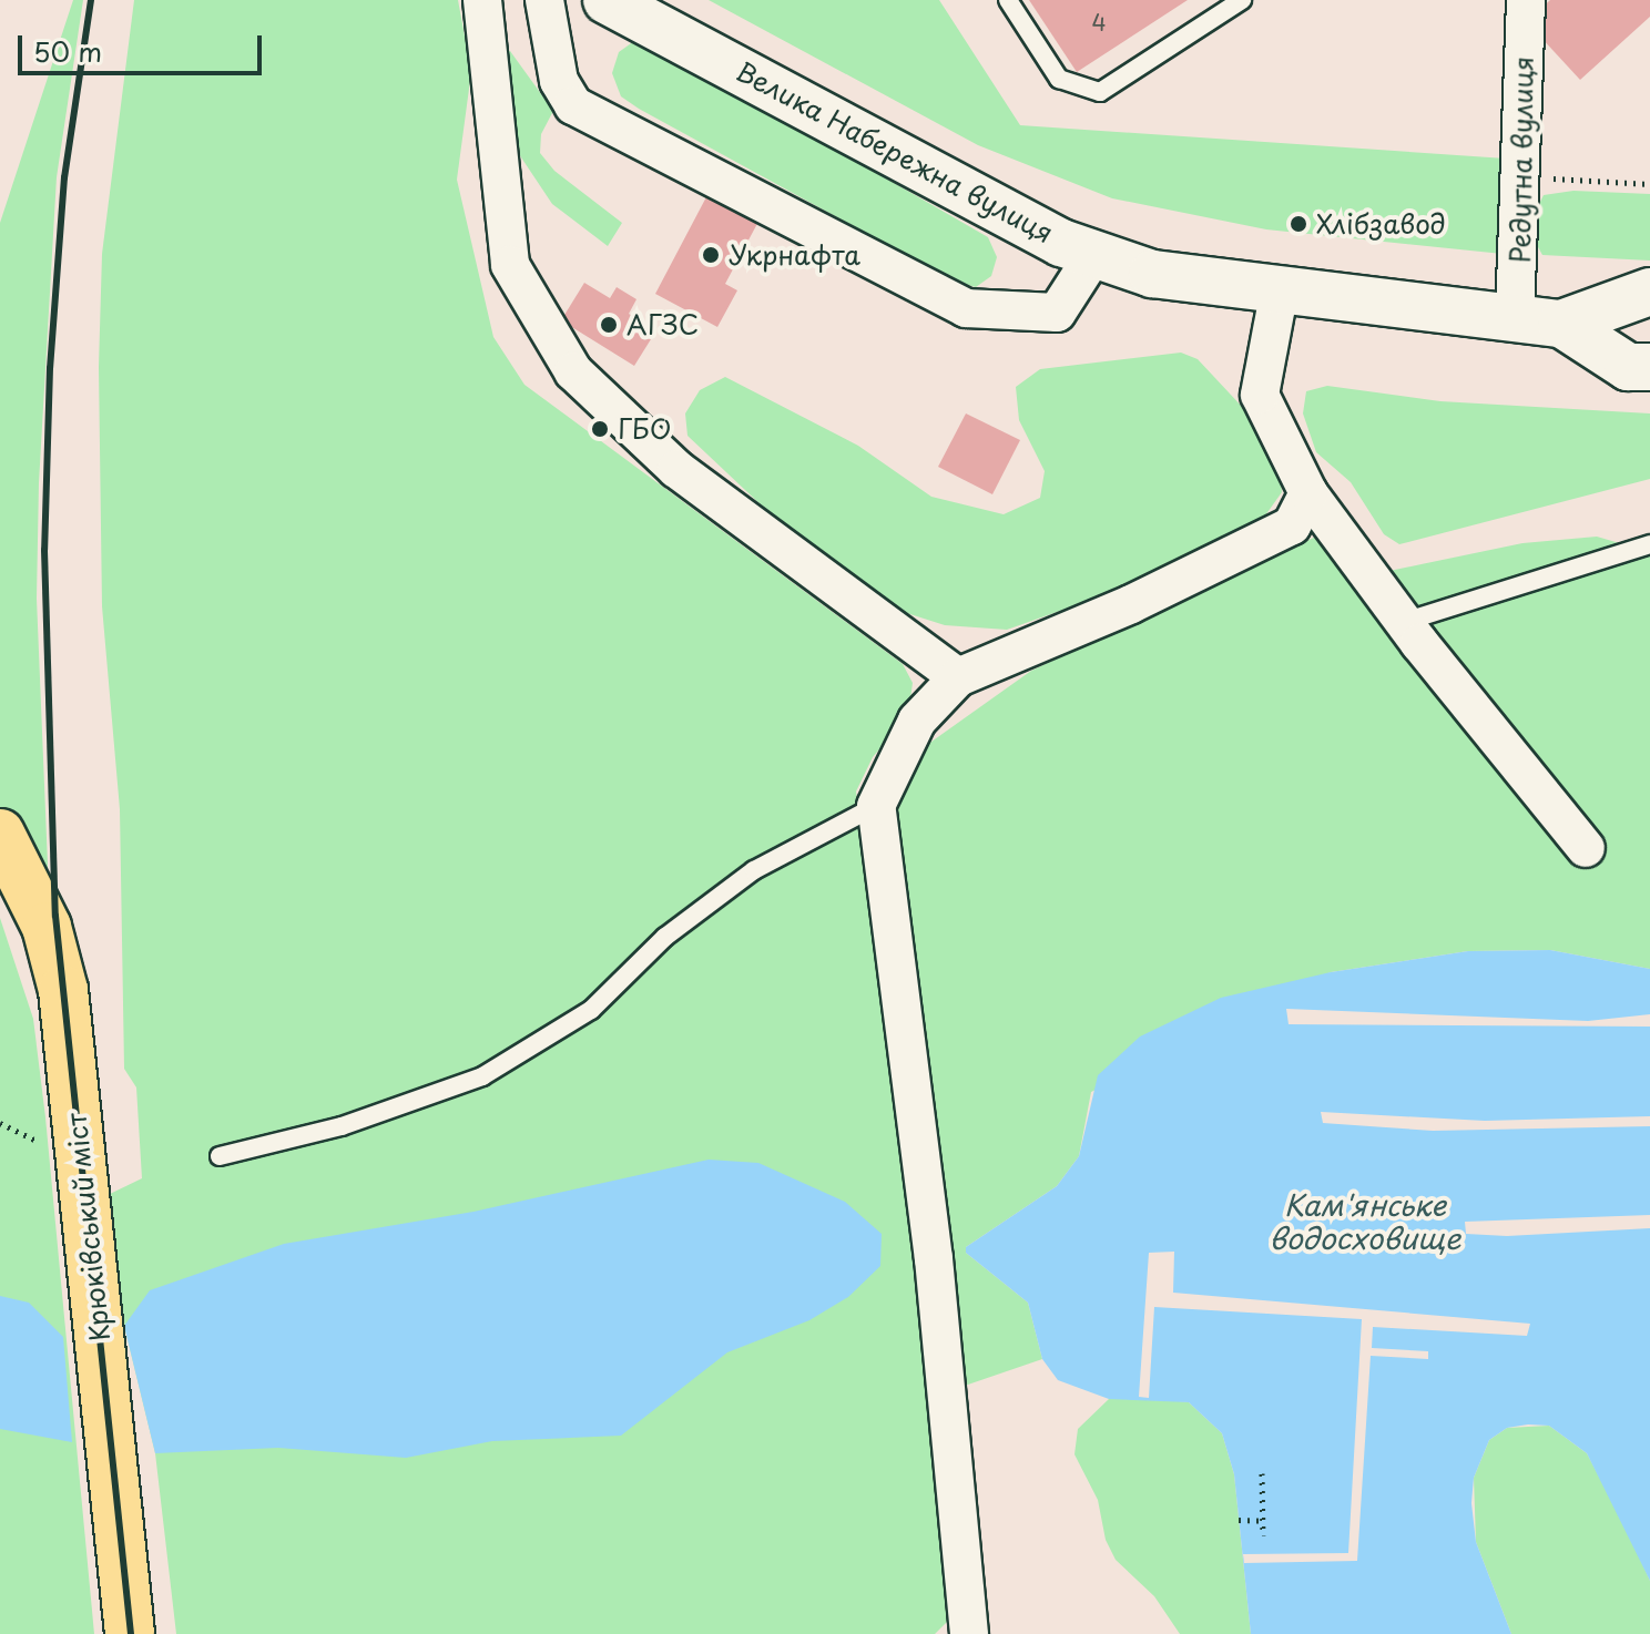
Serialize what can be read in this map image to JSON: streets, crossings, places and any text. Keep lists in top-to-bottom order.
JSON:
{
  "streets": {
    "highway": ["Крюківський міст"],
    "street": ["Велика Набережна вулиця", "Редутна вулиця"]
  },
  "crossings": [
    ["Велика Набережна вулиця", "Редутна вулиця"]
  ],
  "water": ["Кам'янське водосховище"],
  "places": [
    "Хлібзавод",
    "Укрнафта",
    "АГЗС",
    "ГБО"
  ],
  "house_numbers": ["4"],
  "scale_bar": "50 m"
}
